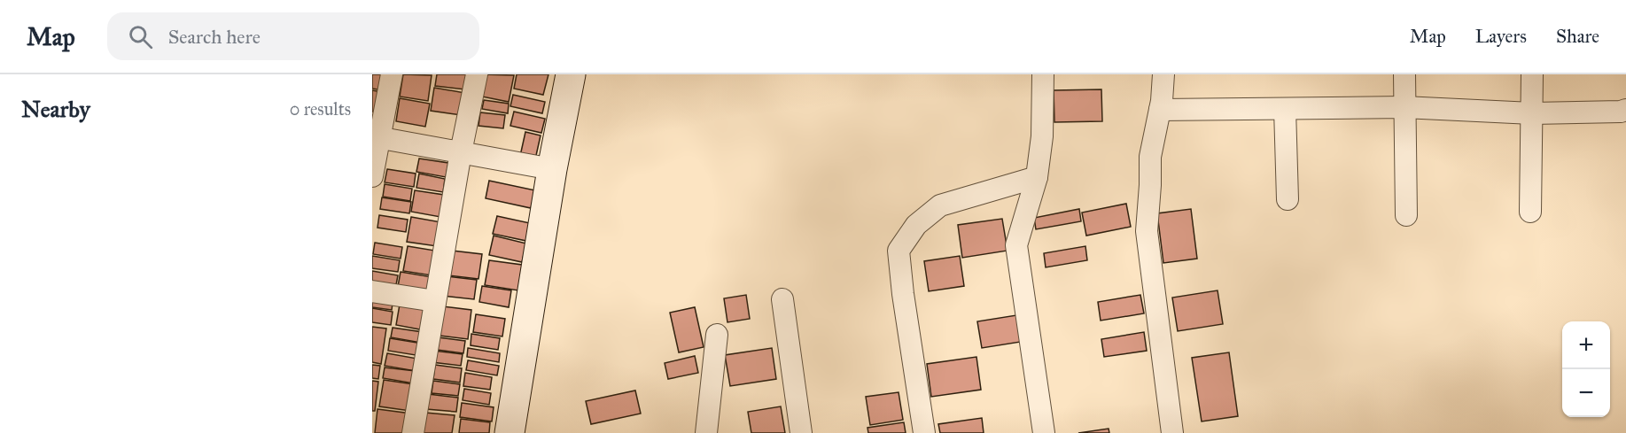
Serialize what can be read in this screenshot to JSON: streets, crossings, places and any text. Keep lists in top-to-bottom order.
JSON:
{
  "page": {
    "header": "Map",
    "search": "Search here",
    "nav": ["Map", "Layers", "Share"],
    "heading": ["Nearby", "0 results"],
    "map_buttons": ["+", "−"]
  }
}
